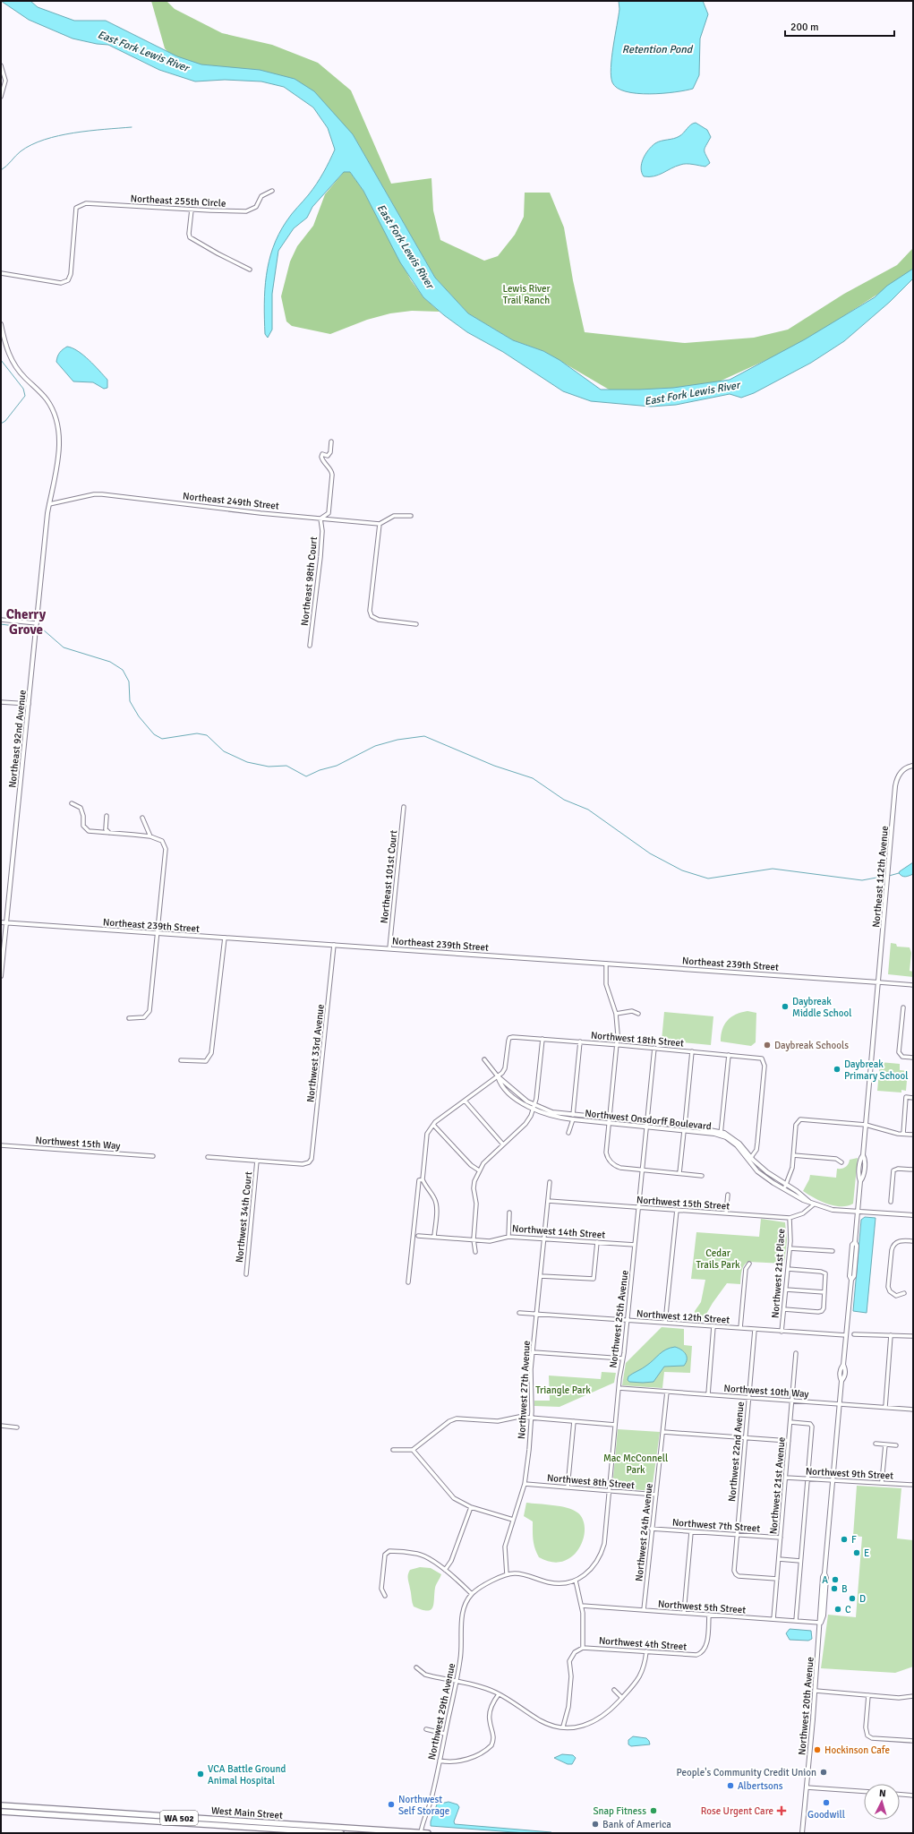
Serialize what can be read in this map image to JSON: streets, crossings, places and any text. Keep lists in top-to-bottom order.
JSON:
{
  "streets": {
    "highway": ["West Main Street", "WA 502"],
    "street": [
      "Northeast 255th Circle",
      "Northeast 249th Street",
      "Northeast 98th Court",
      "Northeast 92nd Avenue",
      "Northeast 101st Court",
      "Northeast 112th Avenue",
      "Northeast 239th Street",
      "Northwest 18th Street",
      "Northwest 33rd Avenue",
      "Northwest Onsdorff Boulevard",
      "Northwest 15th Way",
      "Northwest 15th Street",
      "Northwest 34th Court",
      "Northwest 14th Street",
      "Northwest 21st Place",
      "Northwest 12th Street",
      "Northwest 25th Avenue",
      "Northwest 27th Avenue",
      "Northwest 10th Way",
      "Northwest 22nd Avenue",
      "Northwest 9th Street",
      "Northwest 8th Street",
      "Northwest 21st Avenue",
      "Northwest 7th Street",
      "Northwest 24th Avenue",
      "Northwest 5th Street",
      "Northwest 4th Street",
      "Northwest 20th Avenue",
      "Northwest 29th Avenue"
    ]
  },
  "crossings": [
    ["Northeast 249th Street", "Northeast 98th Court"],
    ["Northeast 249th Street", "Northeast 92nd Avenue"],
    ["Northeast 92nd Avenue", "Northeast 239th Street"],
    ["Northeast 101st Court", "Northeast 239th Street"],
    ["Northeast 112th Avenue", "Northeast 239th Street"],
    ["Northeast 112th Avenue", "Northwest 20th Avenue"],
    ["Northeast 239th Street", "Northwest 33rd Avenue"],
    ["Northeast 239th Street", "Northwest 20th Avenue"],
    ["Northwest 18th Street", "Northwest Onsdorff Boulevard"],
    ["Northwest 18th Street", "Northwest 25th Avenue"],
    ["Northwest 33rd Avenue", "Northwest 34th Court"],
    ["Northwest Onsdorff Boulevard", "Northwest 15th Street"],
    ["Northwest Onsdorff Boulevard", "Northwest 25th Avenue"],
    ["Northwest Onsdorff Boulevard", "Northwest 20th Avenue"],
    ["Northwest 15th Street", "Northwest 21st Place"],
    ["Northwest 15th Street", "Northwest 25th Avenue"],
    ["Northwest 15th Street", "Northwest 27th Avenue"],
    ["Northwest 14th Street", "Northwest 25th Avenue"],
    ["Northwest 14th Street", "Northwest 27th Avenue"],
    ["Northwest 21st Place", "Northwest 12th Street"],
    ["Northwest 12th Street", "Northwest 25th Avenue"],
    ["Northwest 12th Street", "Northwest 27th Avenue"],
    ["Northwest 12th Street", "Northwest 22nd Avenue"],
    ["Northwest 12th Street", "Northwest 20th Avenue"],
    ["Northwest 25th Avenue", "Northwest 10th Way"],
    ["Northwest 25th Avenue", "Northwest 8th Street"],
    ["Northwest 27th Avenue", "Northwest 8th Street"],
    ["Northwest 10th Way", "Northwest 22nd Avenue"],
    ["Northwest 10th Way", "Northwest 21st Avenue"],
    ["Northwest 10th Way", "Northwest 24th Avenue"],
    ["Northwest 10th Way", "Northwest 20th Avenue"],
    ["Northwest 22nd Avenue", "Northwest 21st Avenue"],
    ["Northwest 22nd Avenue", "Northwest 7th Street"],
    ["Northwest 9th Street", "Northwest 21st Avenue"],
    ["Northwest 9th Street", "Northwest 20th Avenue"],
    ["Northwest 8th Street", "Northwest 24th Avenue"],
    ["Northwest 21st Avenue", "Northwest 7th Street"],
    ["Northwest 21st Avenue", "Northwest 5th Street"],
    ["Northwest 7th Street", "Northwest 24th Avenue"],
    ["Northwest 24th Avenue", "Northwest 5th Street"],
    ["Northwest 5th Street", "Northwest 4th Street"],
    ["Northwest 5th Street", "Northwest 20th Avenue"],
    ["Northwest 29th Avenue", "West Main Street"]
  ],
  "districts": ["Cherry Grove"],
  "water": ["Retention Pond", "East Fork Lewis River"],
  "parks": [
    "Lewis River Trail Ranch",
    "Cedar Trails Park",
    "Triangle Park",
    "Mac McConnell Park"
  ],
  "places": {
    "other": [
      "Daybreak Middle School",
      "Daybreak Schools",
      "Daybreak Primary School",
      "F",
      "E",
      "A",
      "B",
      "D",
      "C",
      "Hockinson Cafe",
      "People's Community Credit Union",
      "VCA Battle Ground Animal Hospital",
      "Albertsons",
      "Goodwill",
      "Northwest Self Storage",
      "Snap Fitness",
      "Bank of America"
    ],
    "health": ["Rose Urgent Care"]
  },
  "scale_bar": "200 m",
  "north": "top"
}
